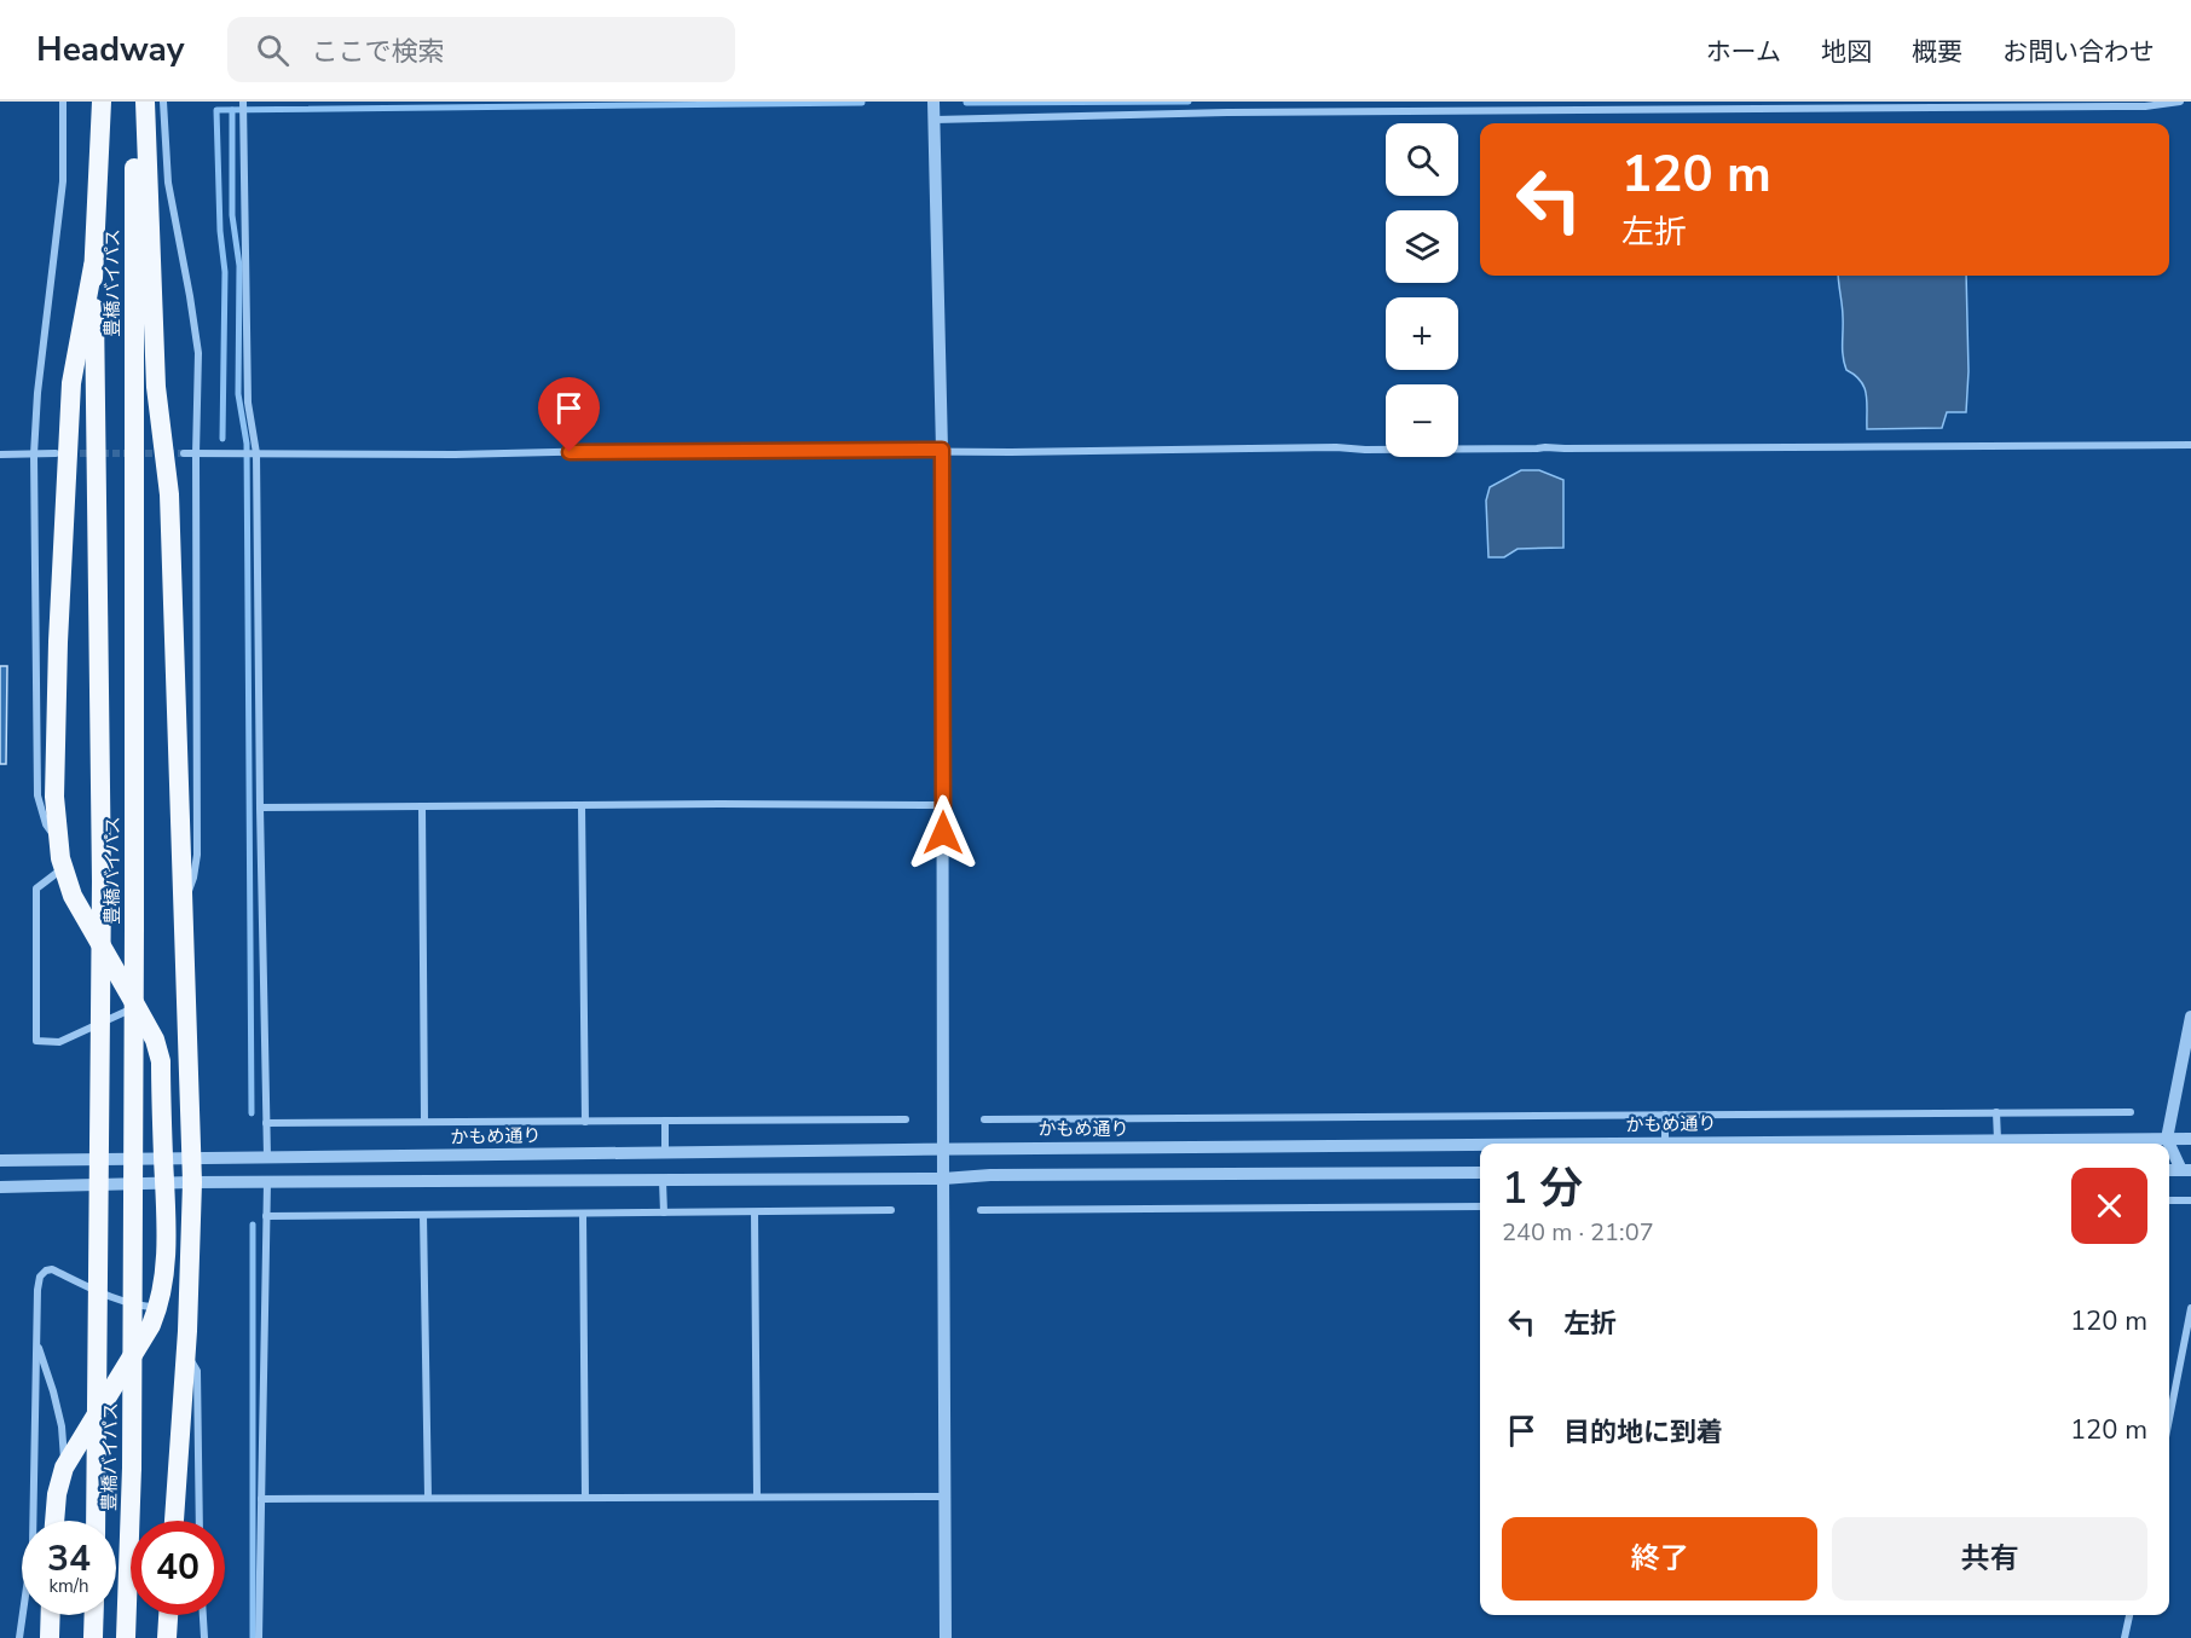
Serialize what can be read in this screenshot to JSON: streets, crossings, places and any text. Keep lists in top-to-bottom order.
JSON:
{
  "streets": {
    "highway": ["豊橋バイパス"],
    "street": ["かもめ通り"]
  },
  "page": {
    "header": "Headway",
    "search": "ここで検索",
    "nav": [
      "ホーム",
      "地図",
      "概要",
      "お問い合わせ"
    ],
    "map_buttons": ["+", "−"],
    "turn": ["120 m", "左折"],
    "heading": ["1 分", "240 m · 21:07"],
    "list": [
      {
        "name": "左折",
        "value": "120 m"
      },
      {
        "name": "目的地に到着",
        "value": "120 m"
      }
    ],
    "buttons": ["終了", "共有"],
    "speed": "34 km/h",
    "limit": "40"
  }
}
